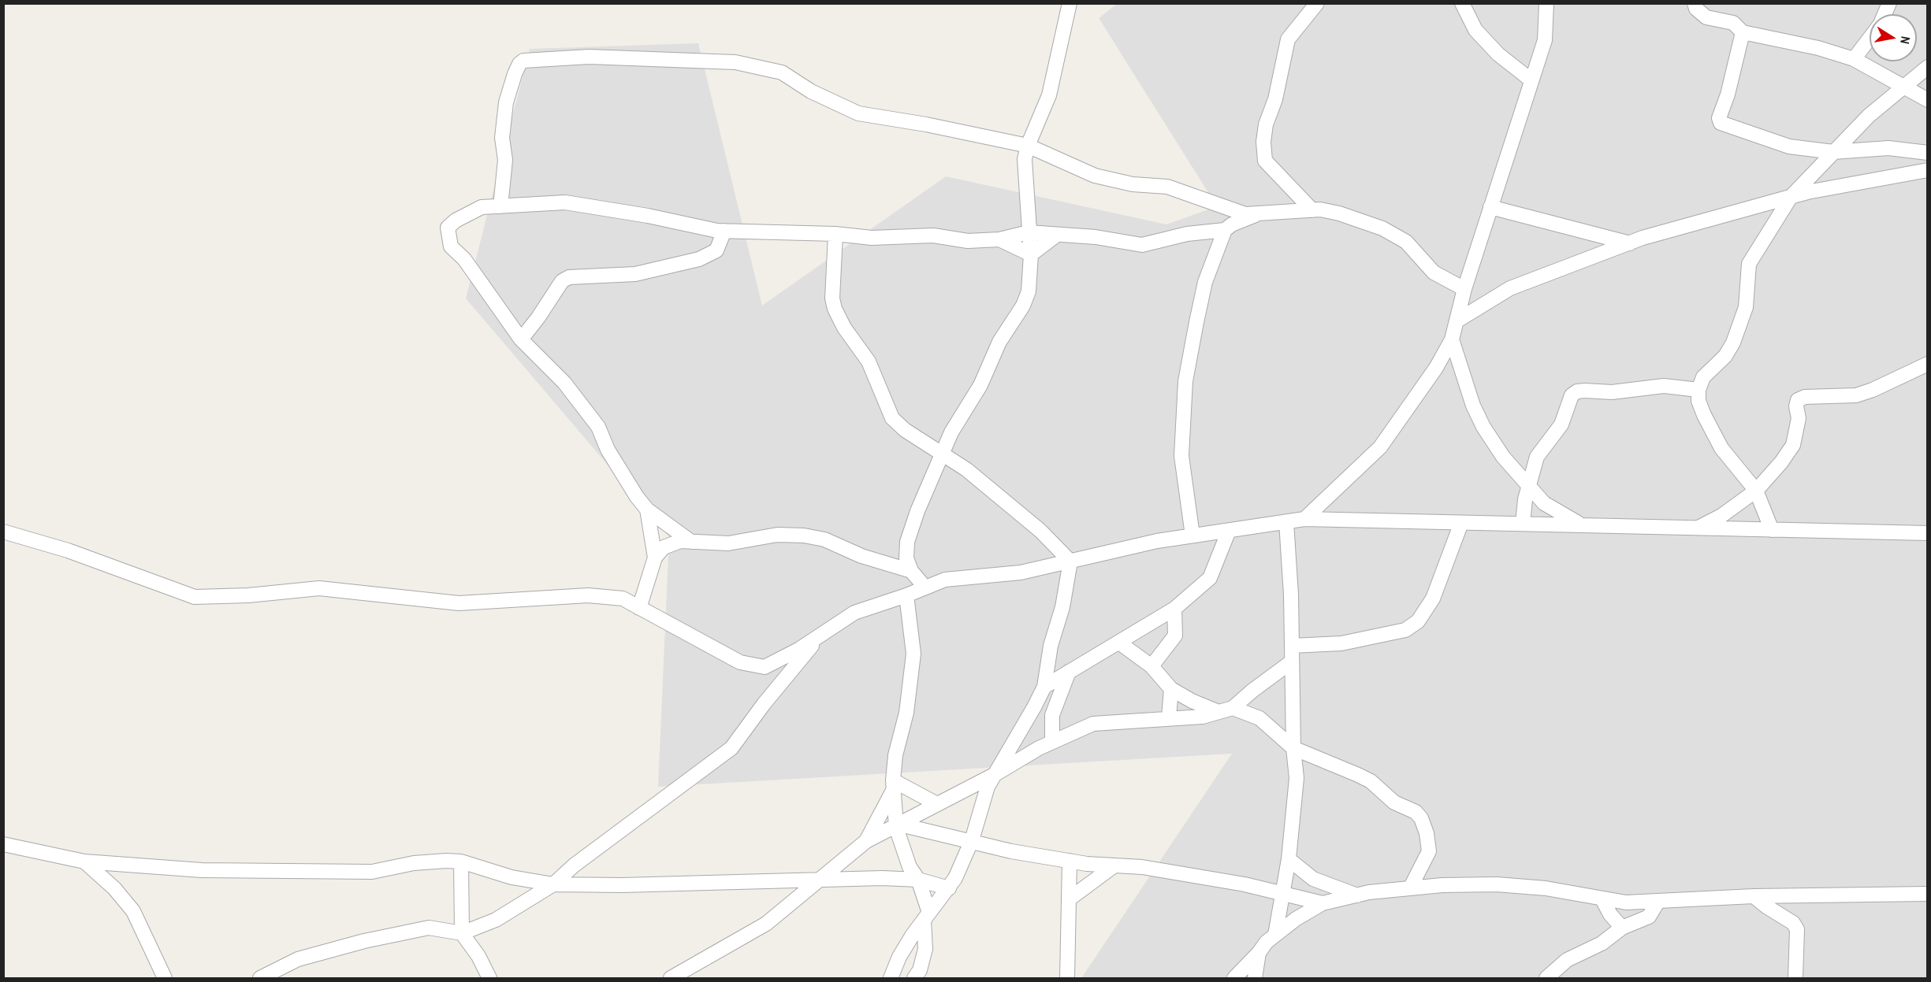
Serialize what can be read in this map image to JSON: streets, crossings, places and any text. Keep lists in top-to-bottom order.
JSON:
{
  "north": "right"
}
